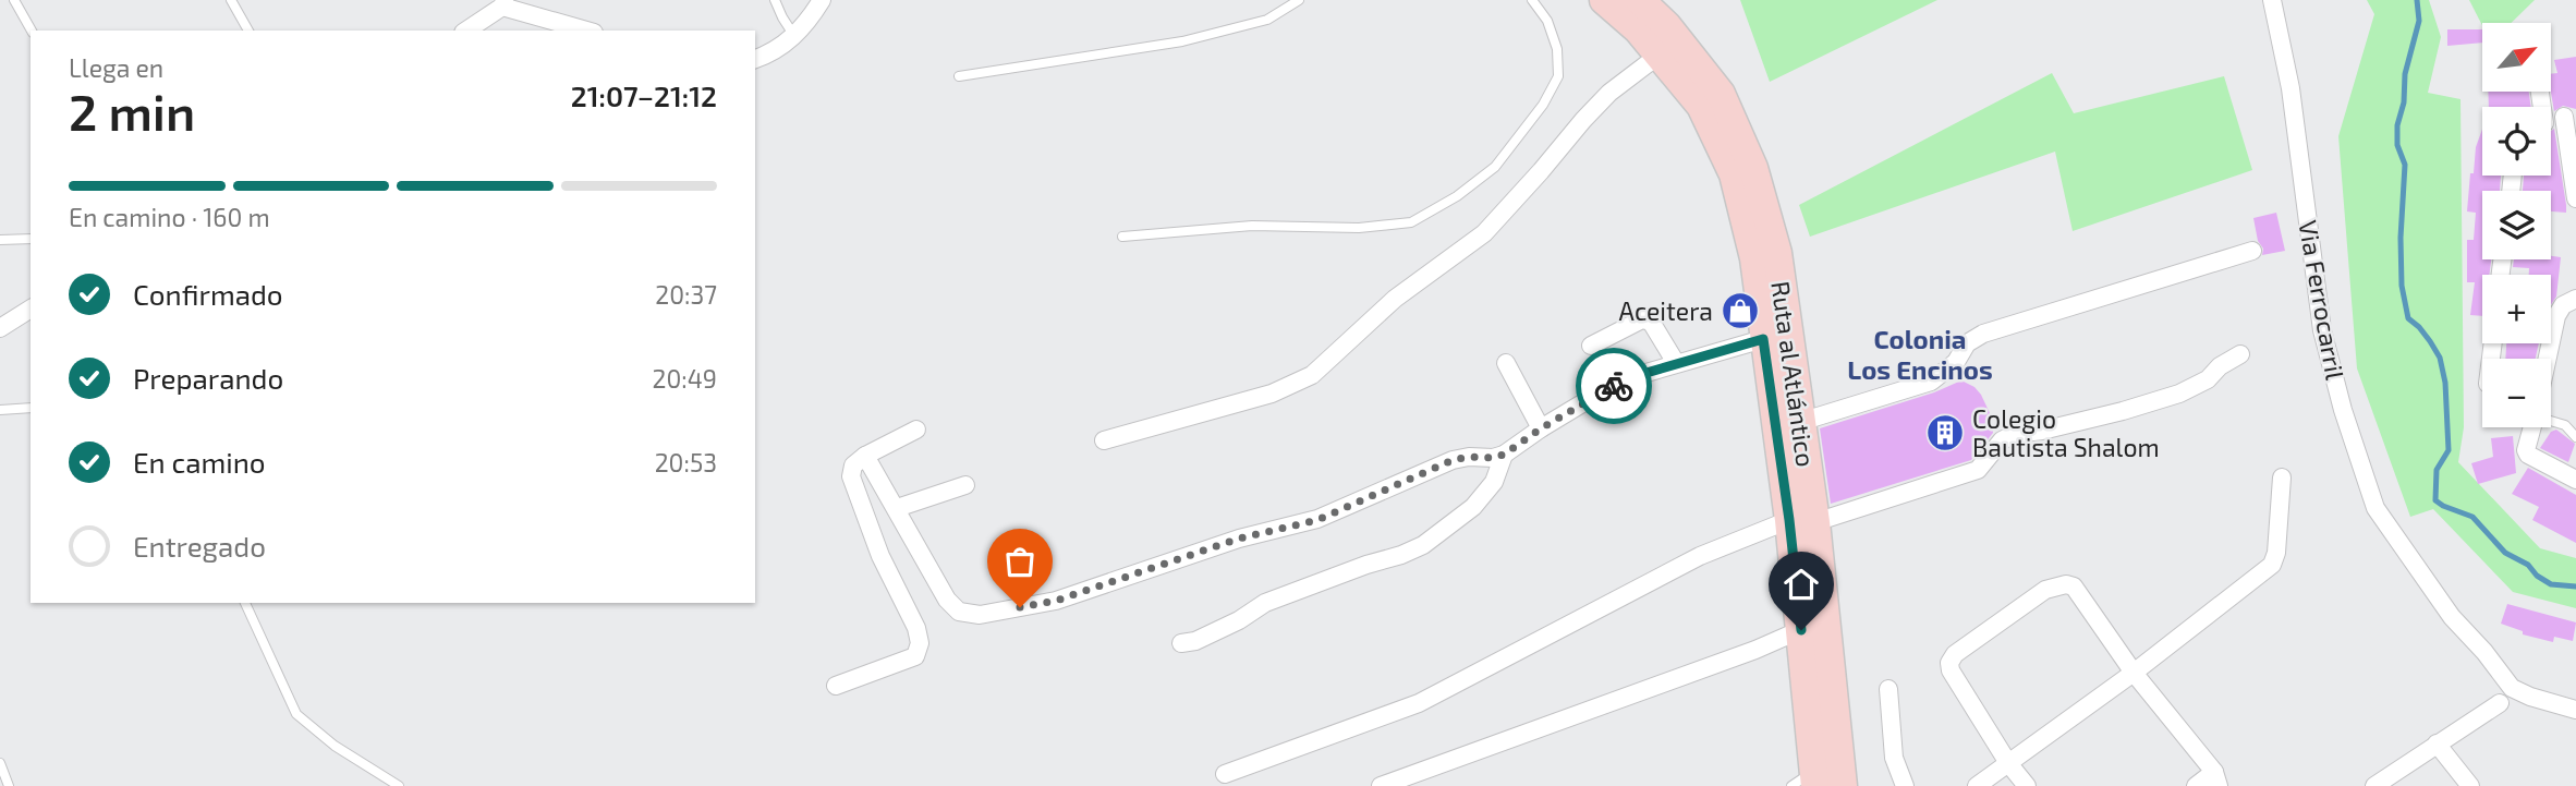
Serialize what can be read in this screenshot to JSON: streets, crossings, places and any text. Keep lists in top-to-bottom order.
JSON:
{
  "streets": {
    "highway": ["Ruta al Atlántico"],
    "street": ["Via Ferrocarril"]
  },
  "districts": ["Colonia Los Encinos"],
  "places": {
    "shop": ["Aceitera"],
    "building": ["Colegio Bautista Shalom"]
  },
  "north": "top right",
  "page": {
    "map_buttons": ["+", "−"],
    "heading": ["2 min", "Llega en", "21:07–21:12"],
    "bar": "En camino · 160 m",
    "list": [
      ["Confirmado", "20:37"],
      ["Preparando", "20:49"],
      ["En camino", "20:53"],
      "Entregado"
    ]
  }
}
